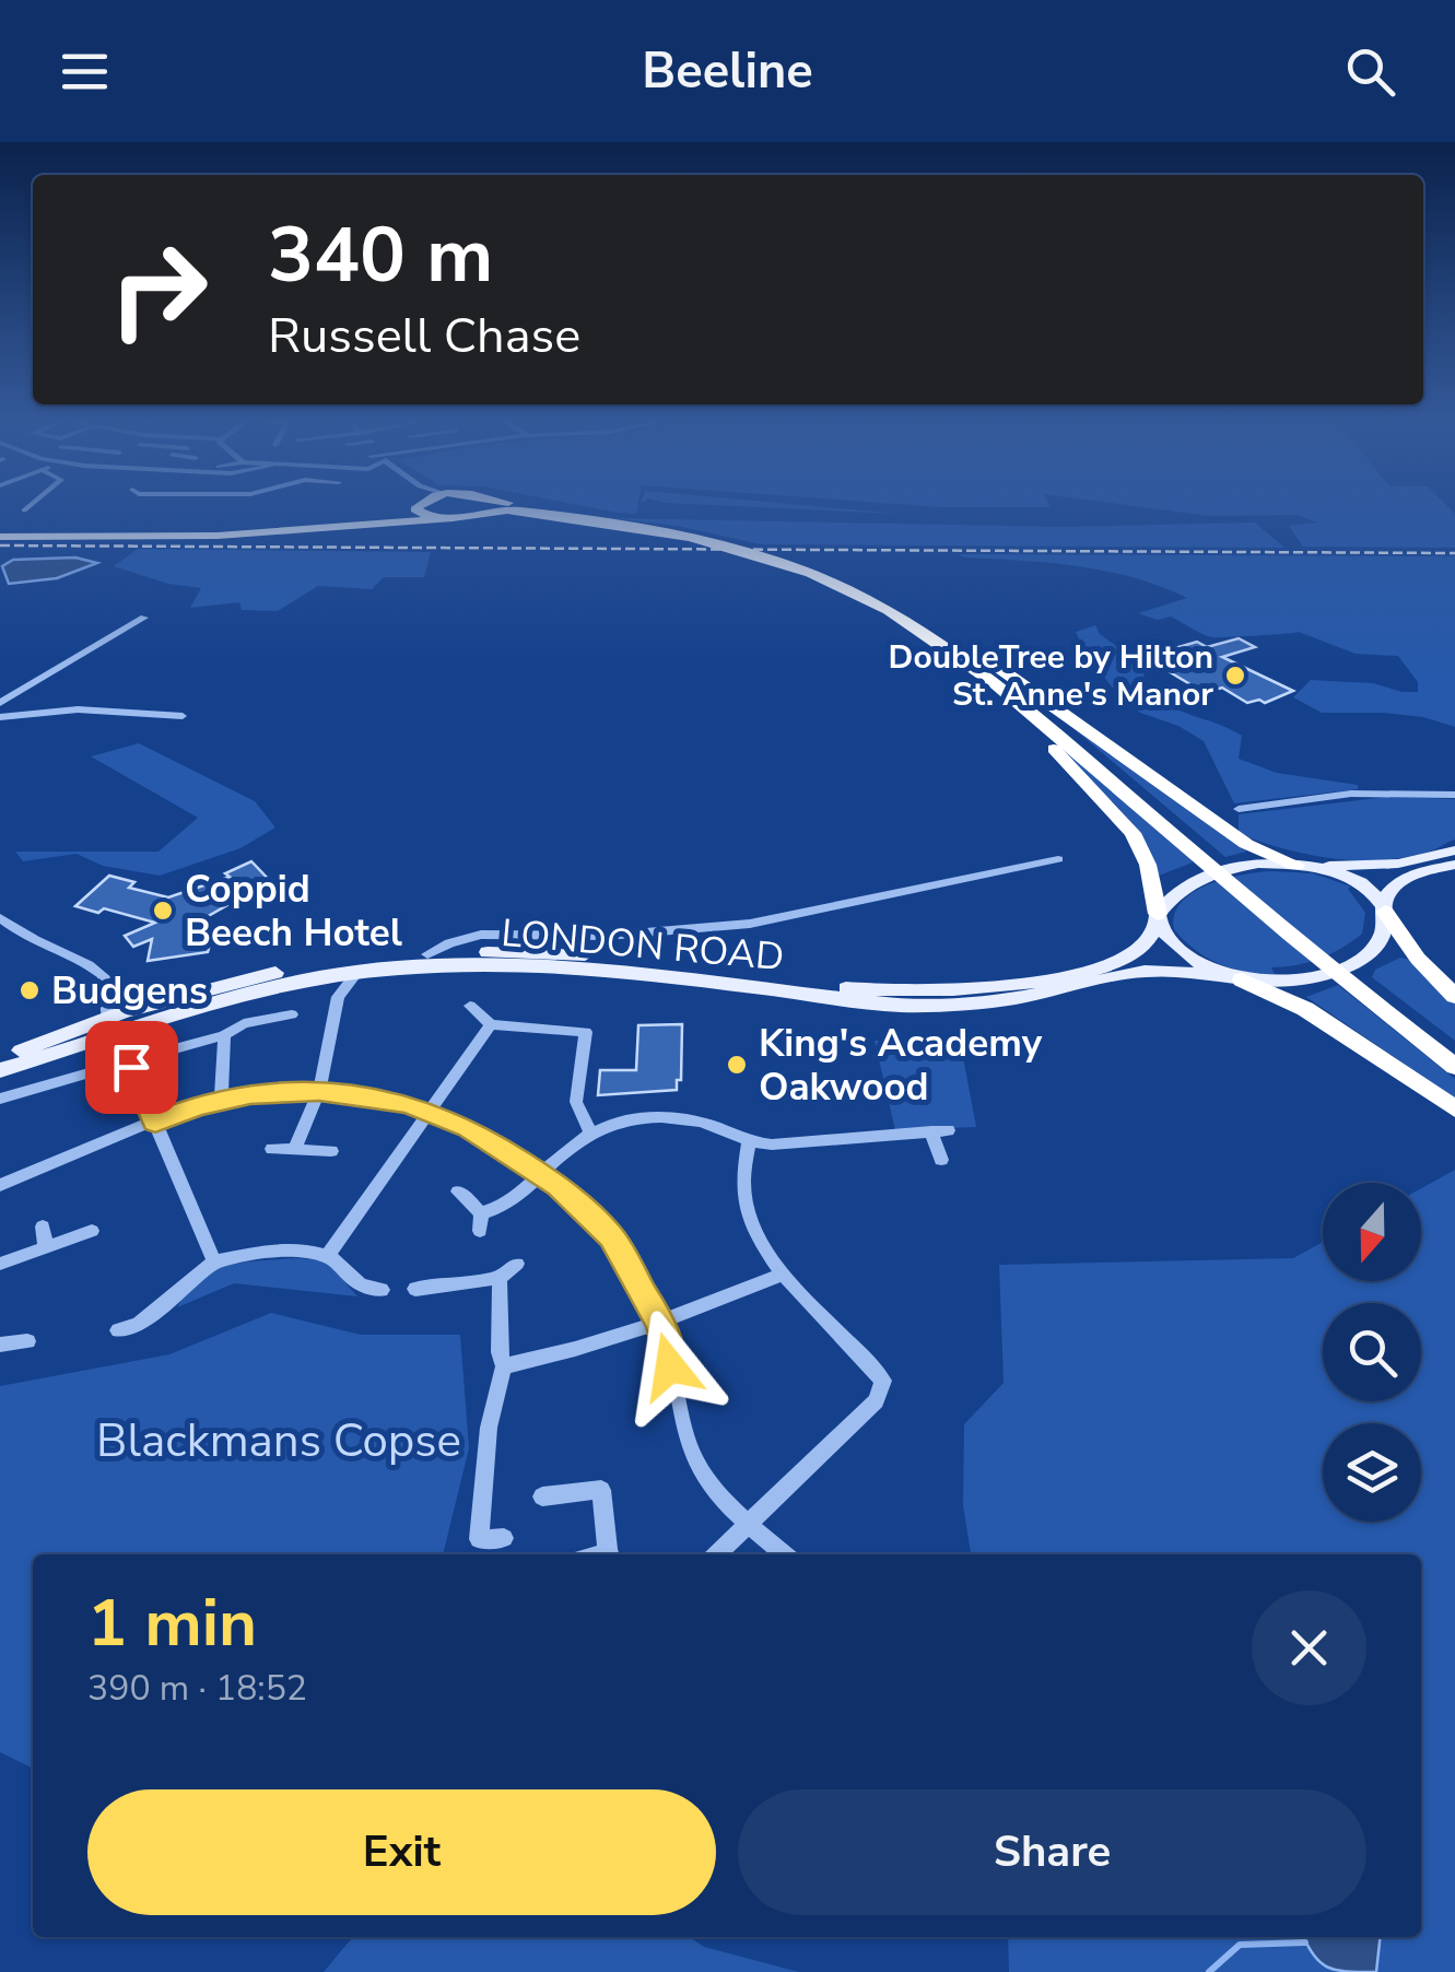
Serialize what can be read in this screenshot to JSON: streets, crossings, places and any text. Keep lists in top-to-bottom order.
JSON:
{
  "streets": {
    "main road": ["LONDON ROAD"]
  },
  "parks": ["Blackmans Copse"],
  "places": [
    "DoubleTree by Hilton St. Anne's Manor",
    "Coppid Beech Hotel",
    "Budgens",
    "King's Academy Oakwood"
  ],
  "north": "bottom",
  "page": {
    "header": "Beeline",
    "turn": ["340 m", "Russell Chase"],
    "heading": ["1 min", "390 m · 18:52"],
    "buttons": ["Exit", "Share"]
  }
}
